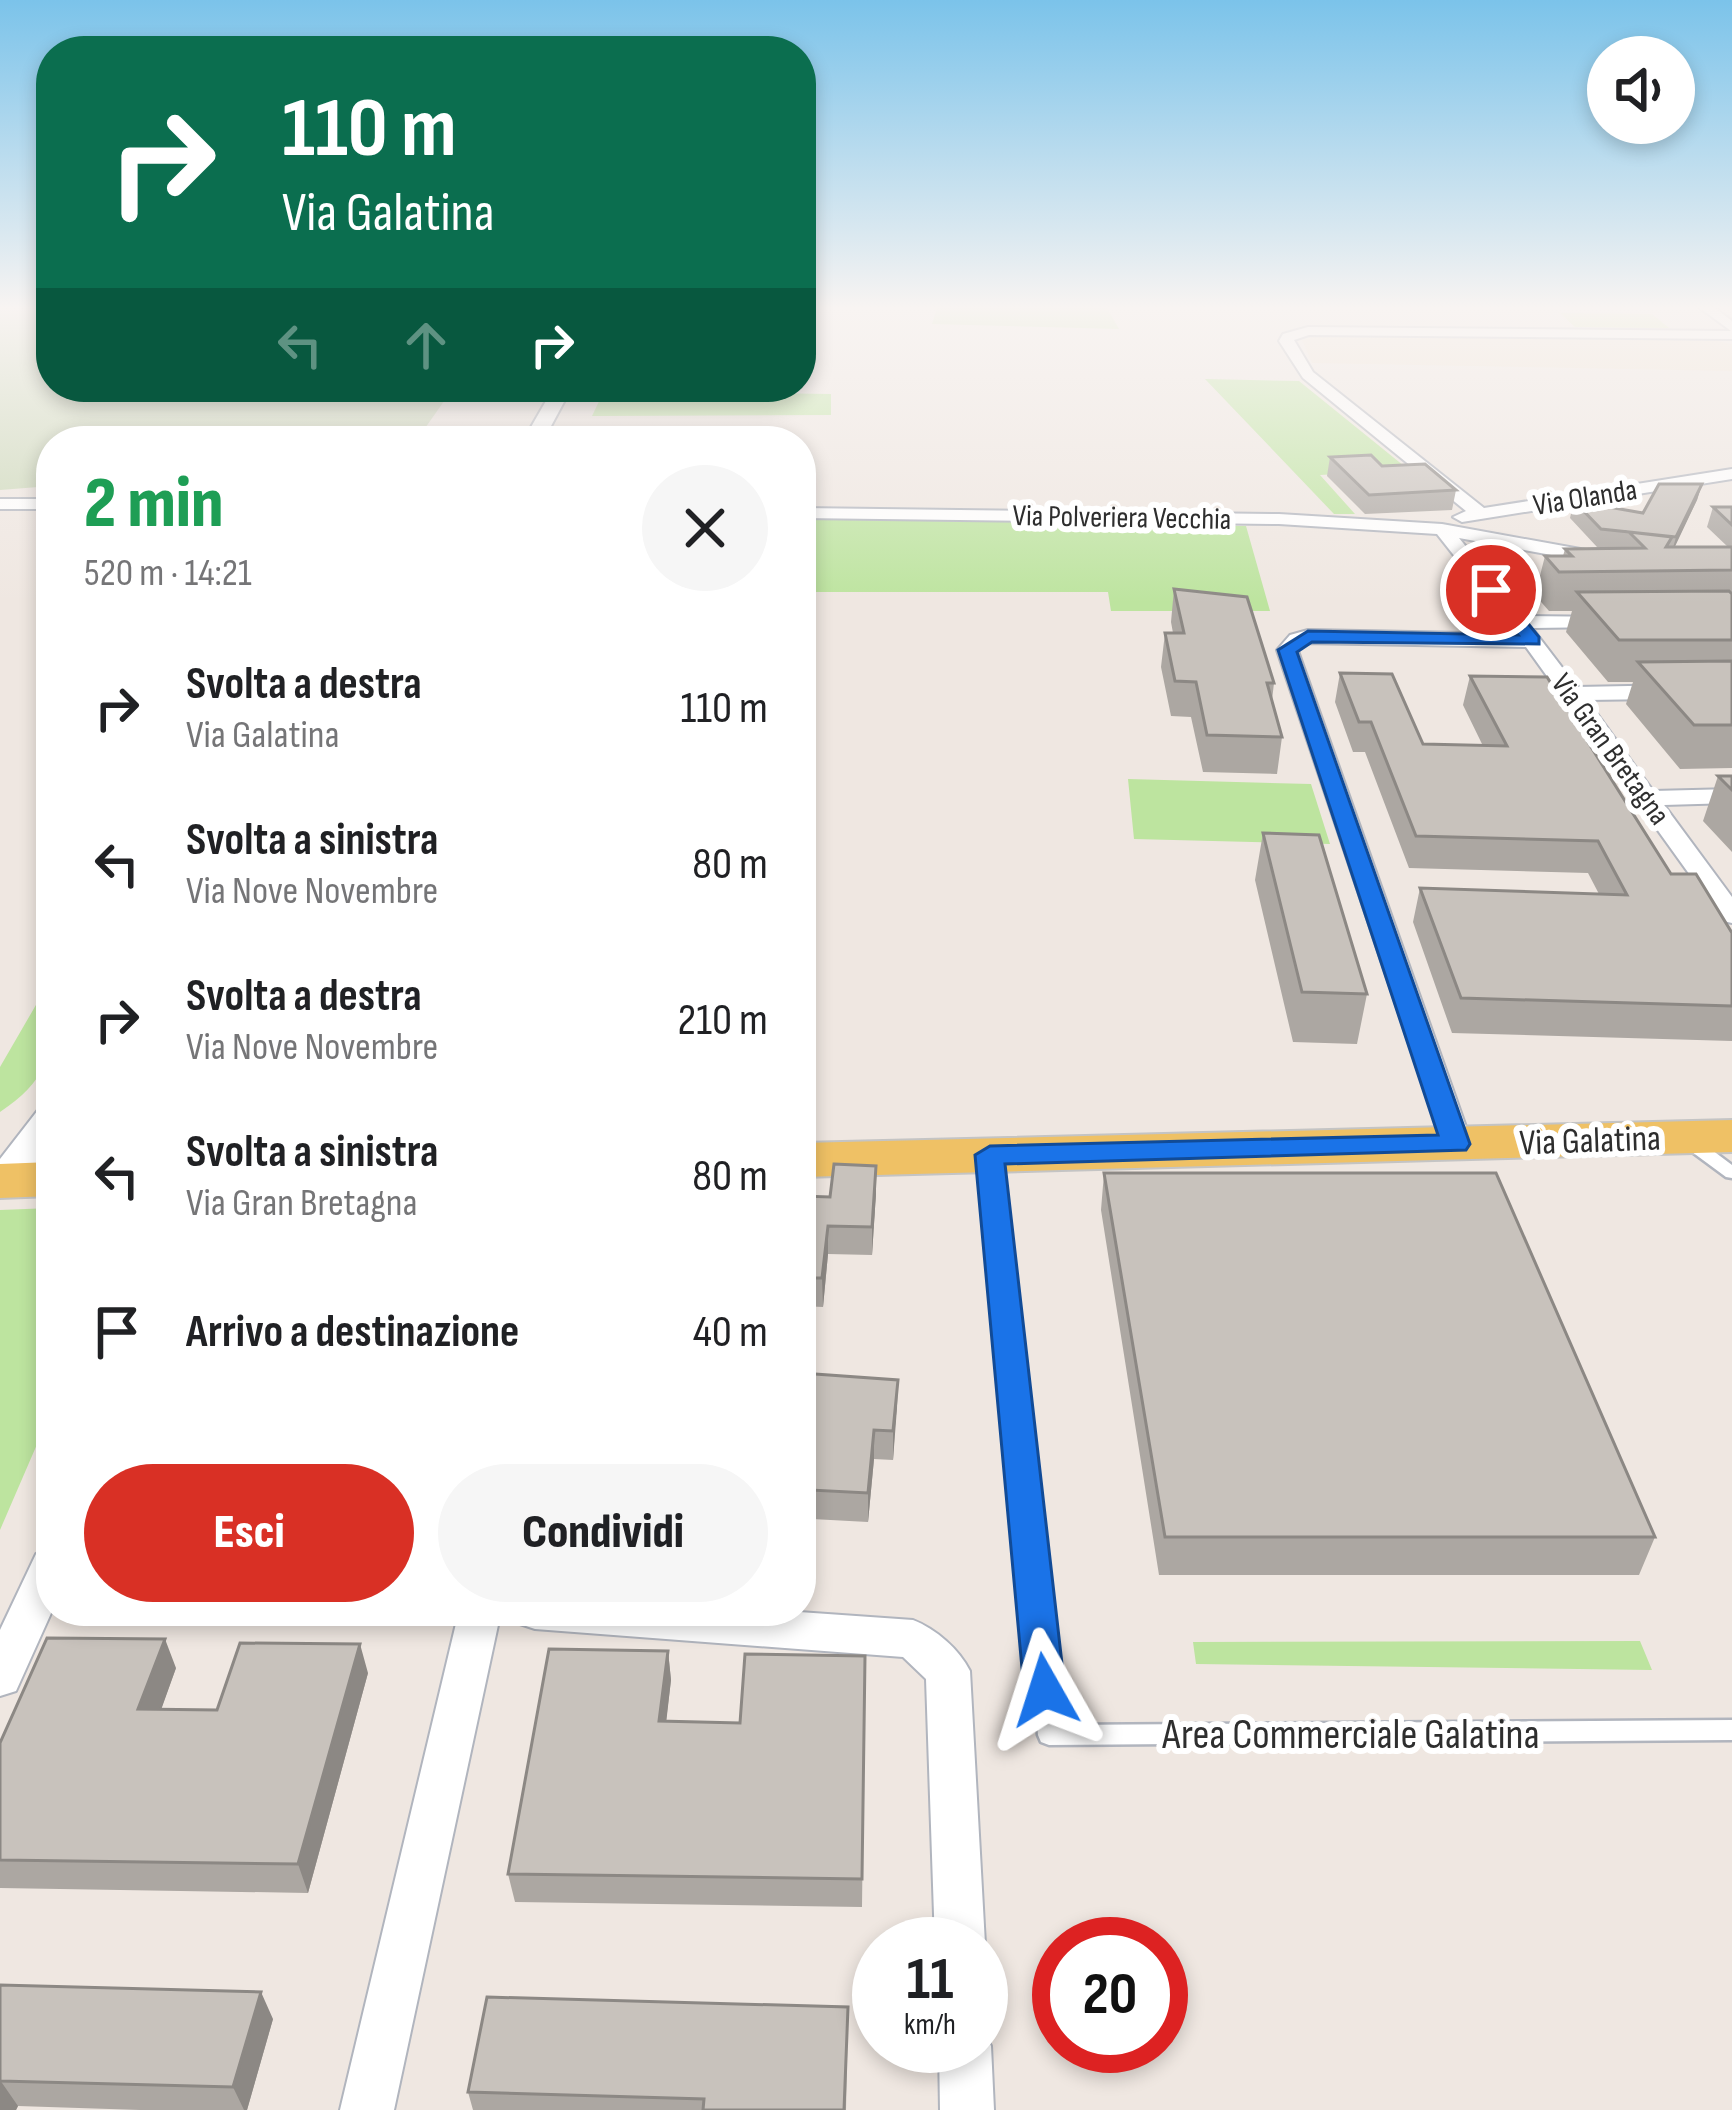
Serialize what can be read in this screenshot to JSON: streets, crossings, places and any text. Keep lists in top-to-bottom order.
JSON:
{
  "streets": {
    "main road": ["Via Galatina"],
    "street": ["Via Olanda", "Via Polveriera Vecchia", "Via Gran Bretagna"],
    "lane": ["Area Commerciale Galatina"]
  },
  "crossings": [
    ["Via Olanda", "Via Polveriera Vecchia"],
    ["Via Olanda", "Via Gran Bretagna"],
    ["Via Polveriera Vecchia", "Via Gran Bretagna"],
    ["Via Galatina", "Area Commerciale Galatina"]
  ],
  "page": {
    "turn": ["110 m", "Via Galatina"],
    "heading": ["2 min", "520 m · 14:21"],
    "list": [
      {
        "name": "Svolta a destra",
        "note": "Via Galatina",
        "value": "110 m"
      },
      {
        "name": "Svolta a sinistra",
        "note": "Via Nove Novembre",
        "value": "80 m"
      },
      {
        "name": "Svolta a destra",
        "note": "Via Nove Novembre",
        "value": "210 m"
      },
      {
        "name": "Svolta a sinistra",
        "note": "Via Gran Bretagna",
        "value": "80 m"
      },
      {
        "name": "Arrivo a destinazione",
        "value": "40 m"
      }
    ],
    "buttons": ["Esci", "Condividi"],
    "speed": "11 km/h",
    "limit": "20"
  }
}
